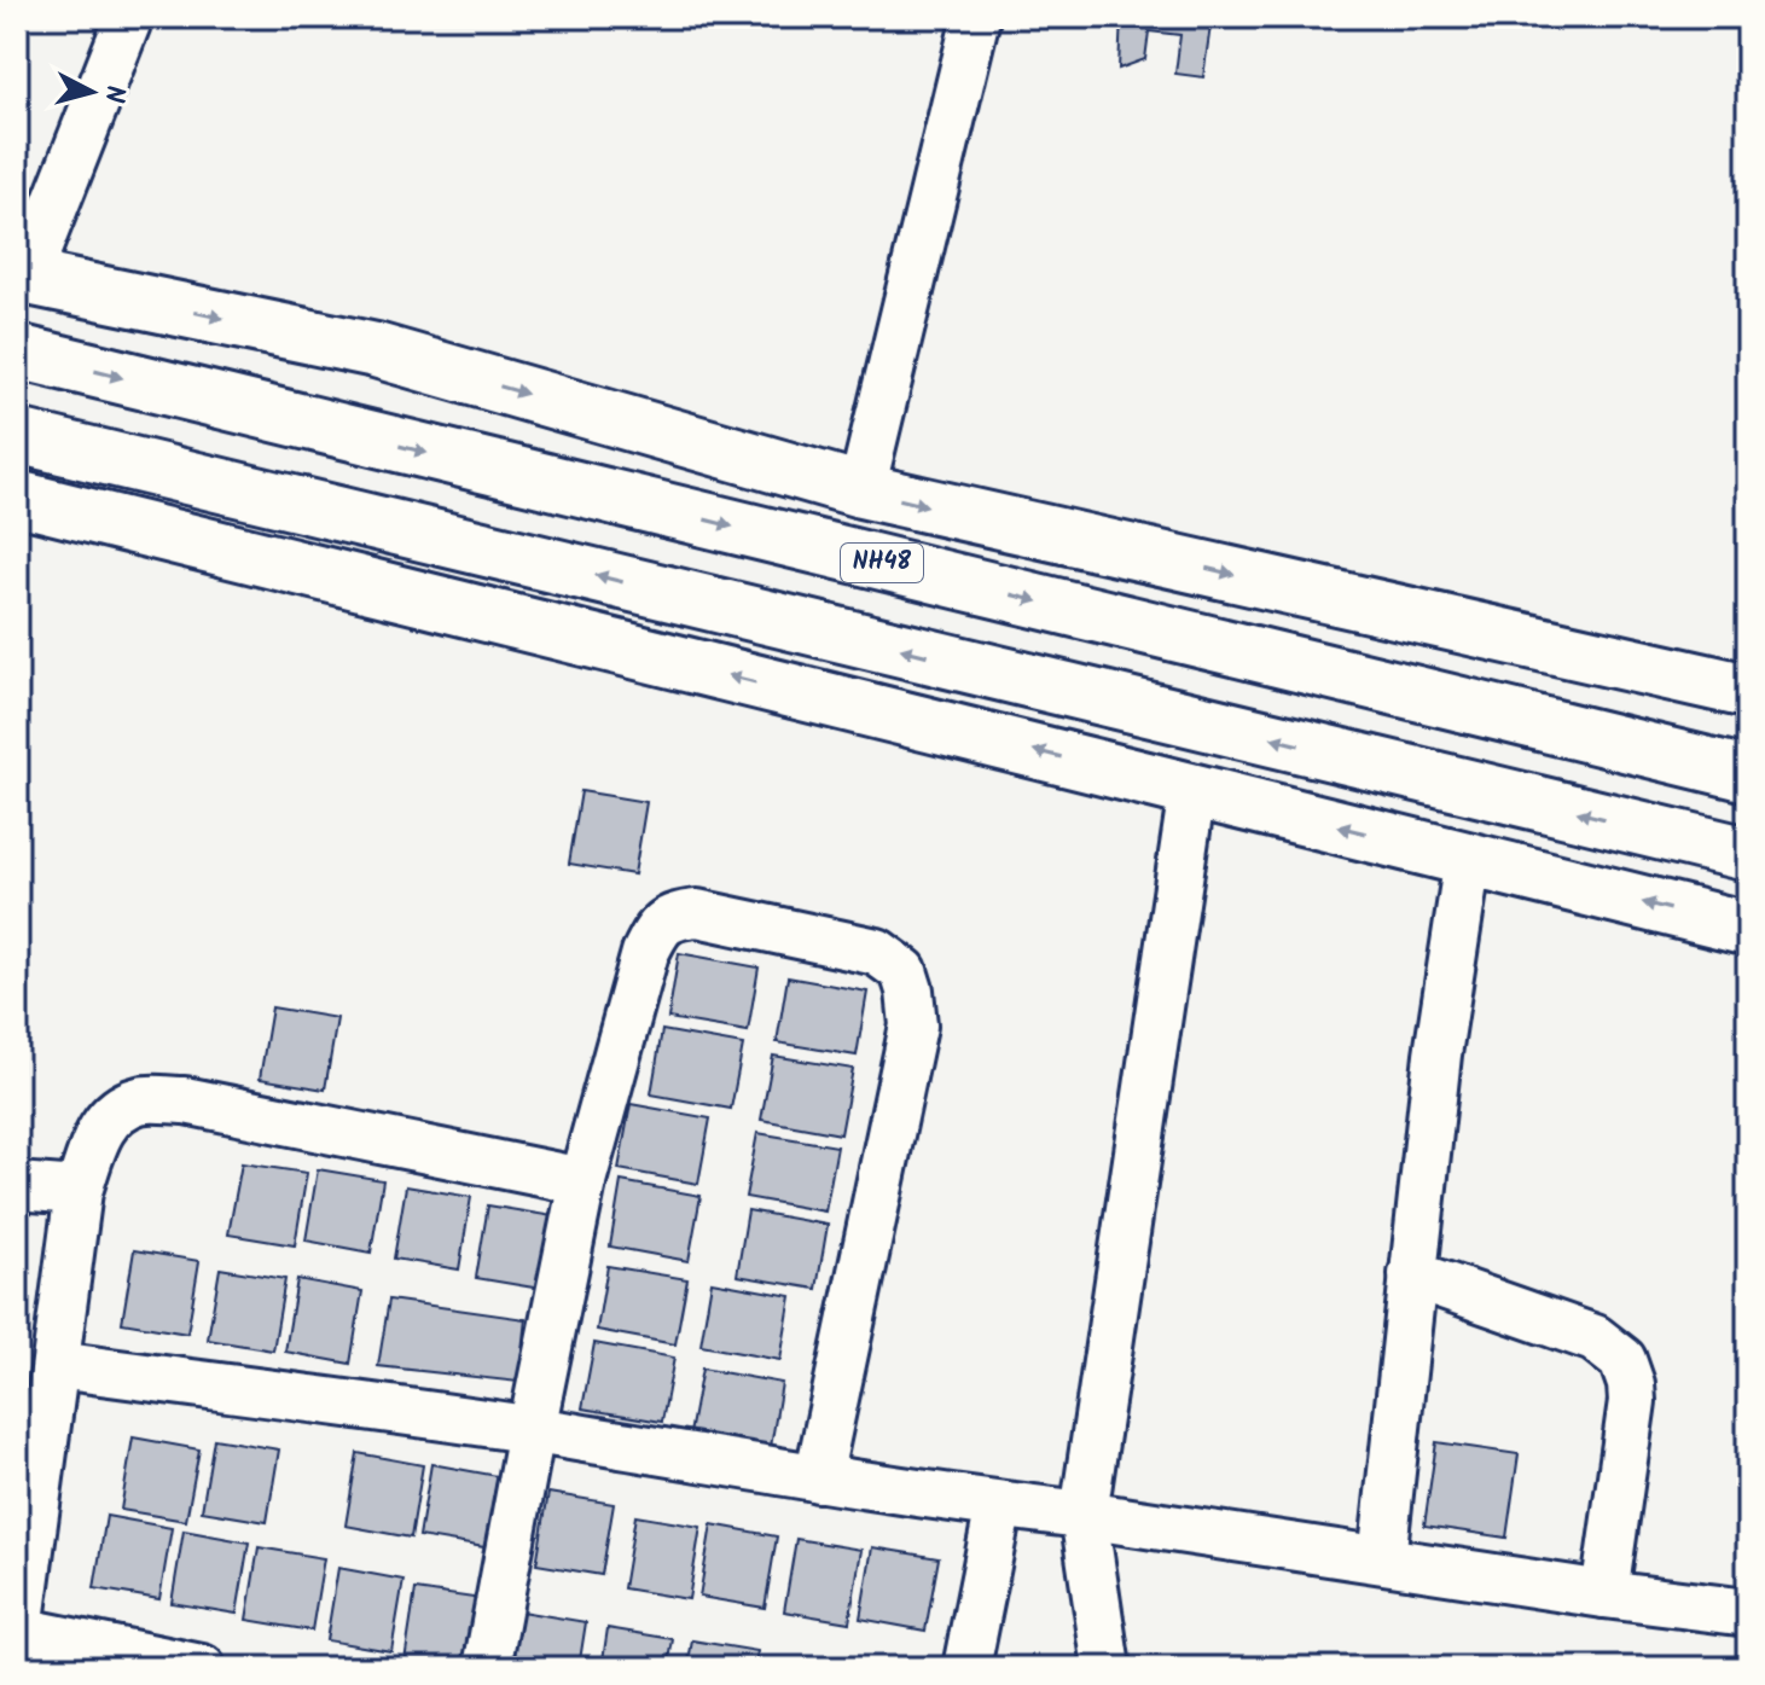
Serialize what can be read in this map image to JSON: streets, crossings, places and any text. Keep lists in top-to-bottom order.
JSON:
{
  "streets": {
    "highway": ["NH48"]
  },
  "north": "right"
}
